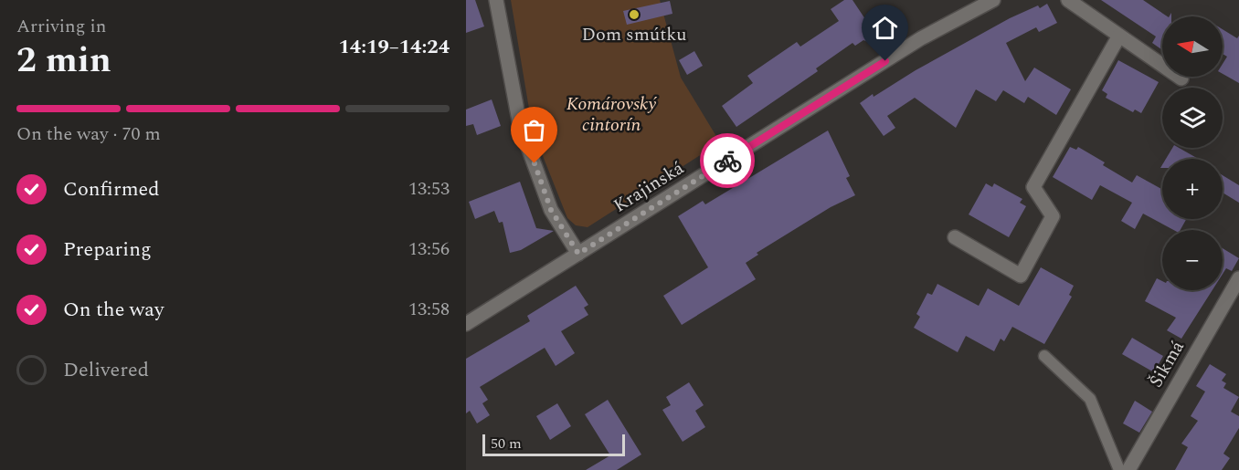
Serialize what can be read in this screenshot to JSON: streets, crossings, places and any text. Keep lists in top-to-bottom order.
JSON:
{
  "streets": {
    "street": ["Krajinská", "Šikmá"]
  },
  "parks": ["Komárovský cintorín"],
  "places": ["Dom smútku"],
  "scale_bar": "50 m",
  "north": "left",
  "page": {
    "heading": ["2 min", "Arriving in", "14:19–14:24"],
    "map_buttons": ["+", "−"],
    "bar": "On the way · 70 m",
    "list": [
      ["Confirmed", "13:53"],
      ["Preparing", "13:56"],
      ["On the way", "13:58"],
      "Delivered"
    ],
    "scale": "50 m"
  }
}
